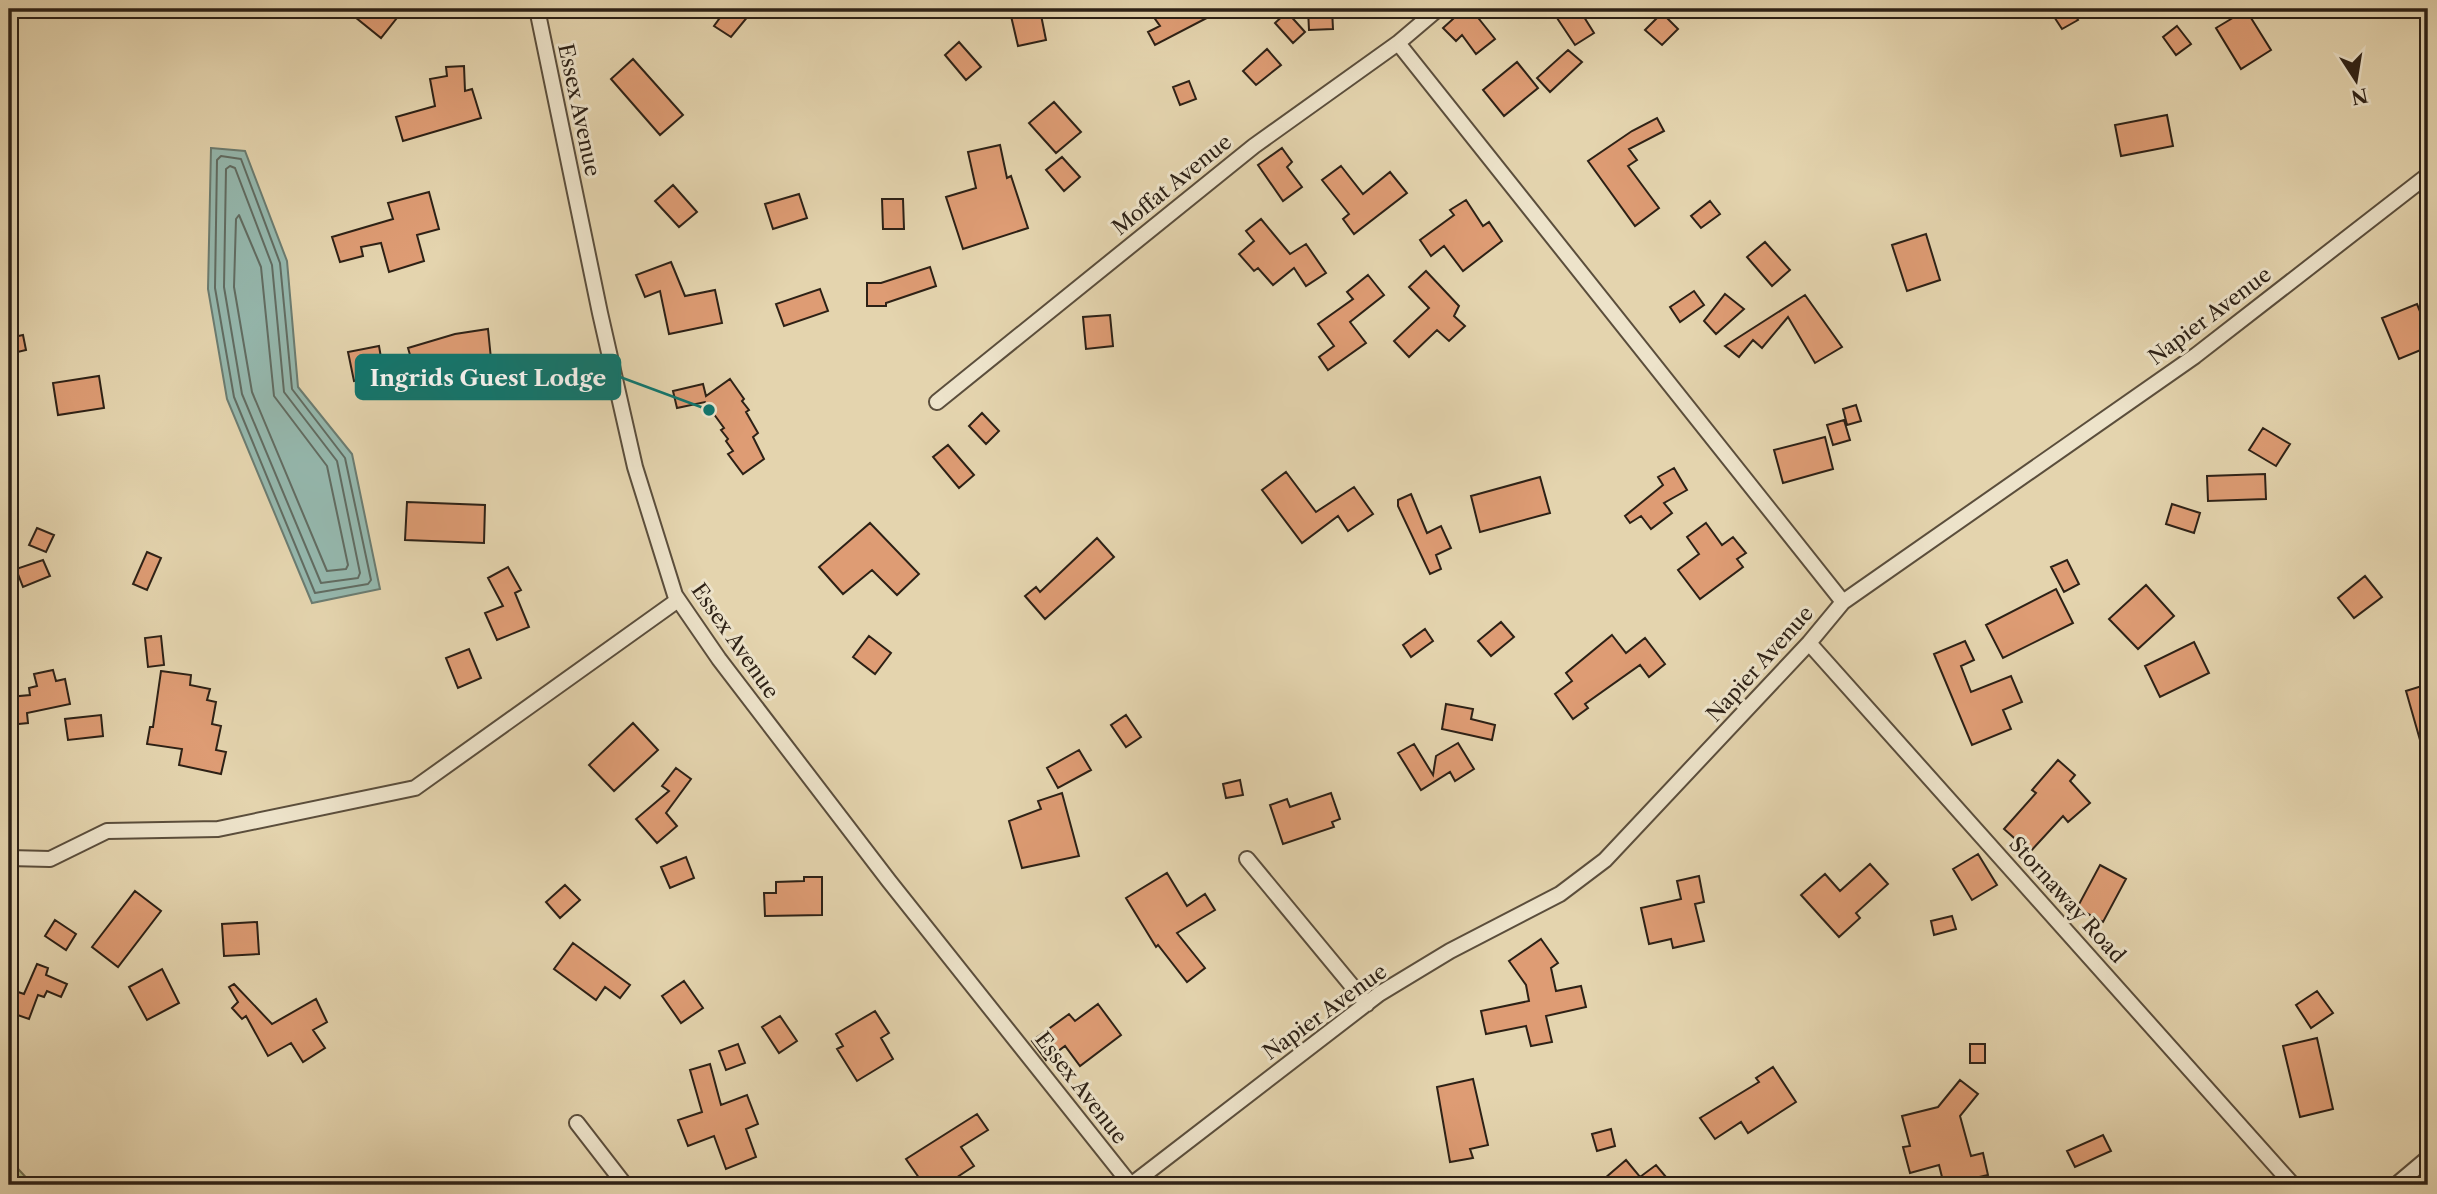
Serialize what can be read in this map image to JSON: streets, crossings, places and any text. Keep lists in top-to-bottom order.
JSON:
{
  "streets": {
    "street": [
      "Essex Avenue",
      "Moffat Avenue",
      "Napier Avenue",
      "Stornaway Road"
    ]
  },
  "crossings": [
    ["Essex Avenue", "Napier Avenue"],
    ["Napier Avenue", "Stornaway Road"]
  ],
  "places": ["Ingrids Guest Lodge"],
  "north": "bottom"
}
